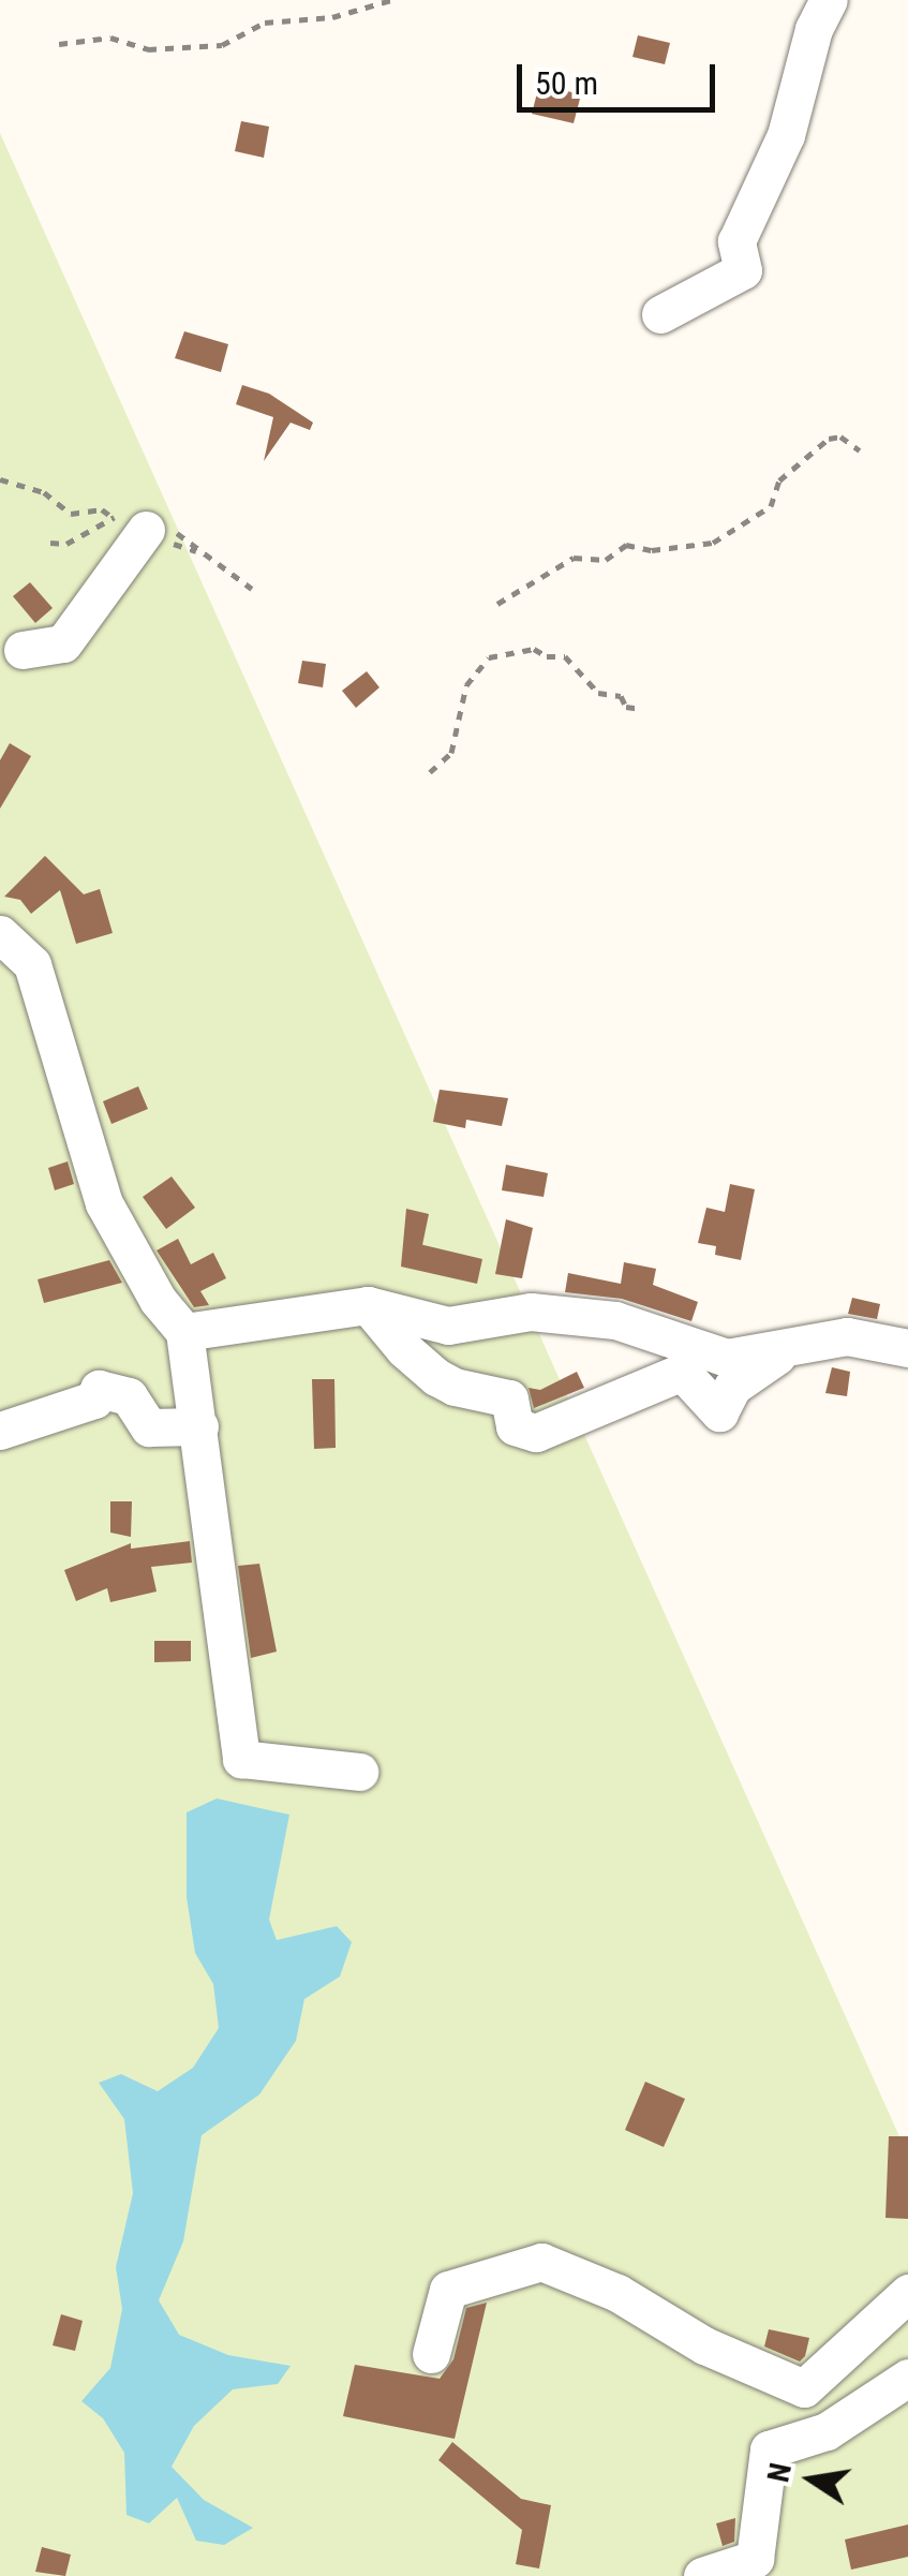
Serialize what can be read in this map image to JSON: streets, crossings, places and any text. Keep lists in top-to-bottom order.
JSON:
{
  "scale_bar": "50 m",
  "north": "left"
}
